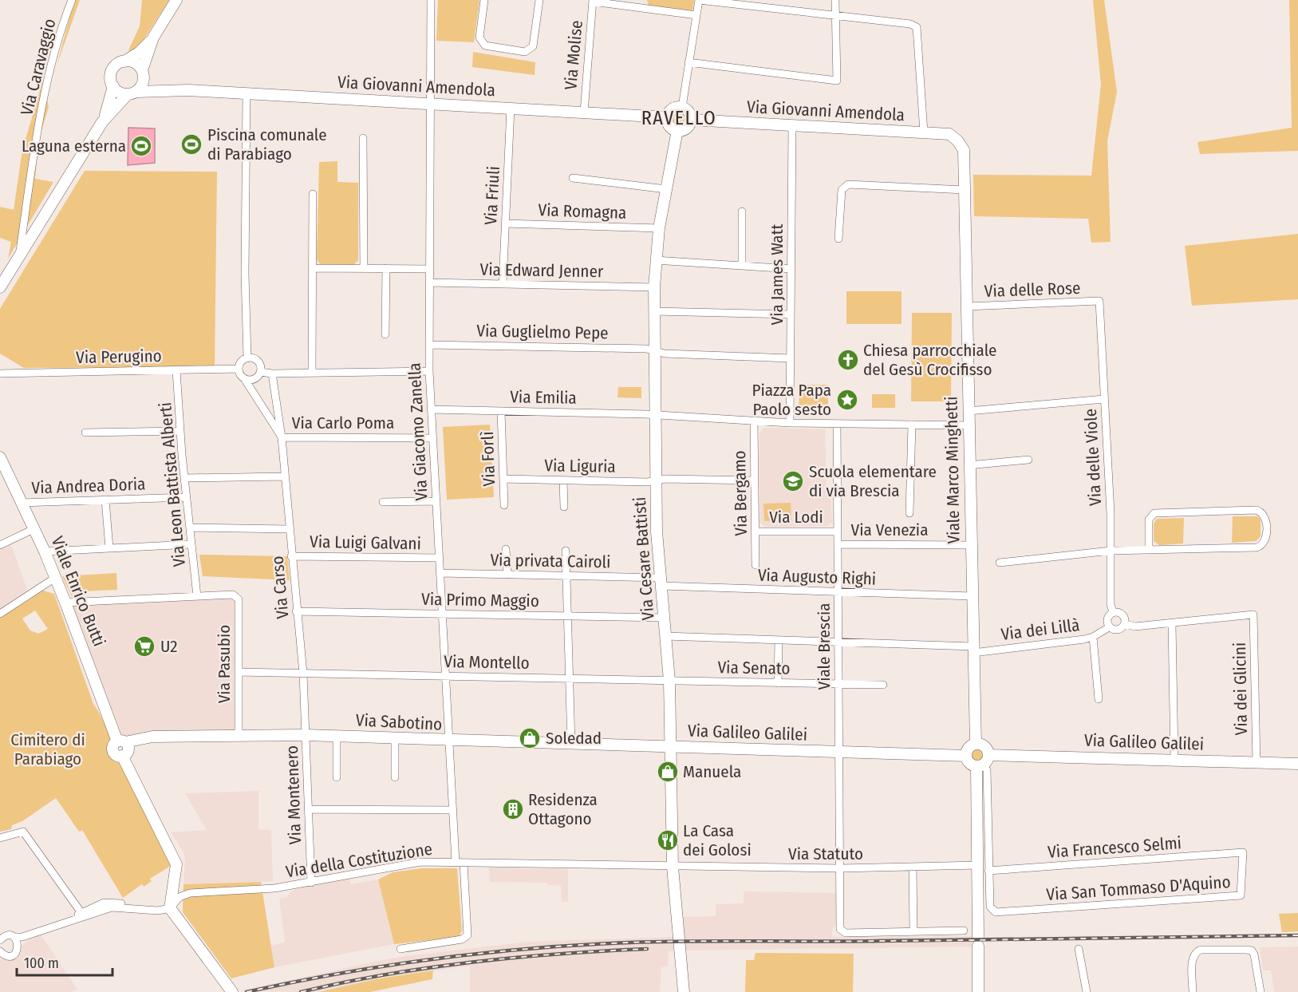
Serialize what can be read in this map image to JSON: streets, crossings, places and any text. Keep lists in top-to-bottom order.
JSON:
{
  "streets": {
    "street": [
      "Via Molise",
      "Via Caravaggio",
      "Via Giovanni Amendola",
      "Via Friuli",
      "Via Romagna",
      "Via Edward Jenner",
      "Via James Watt",
      "Via delle Rose",
      "Via Guglielmo Pepe",
      "Via Perugino",
      "Via Emilia",
      "Via Carlo Poma",
      "Via Giacomo Zanella",
      "Via delle Viole",
      "Via Forlì",
      "Via Liguria",
      "Viale Marco Minghetti",
      "Via Leon Battista Alberti",
      "Via Andrea Doria",
      "Via Bergamo",
      "Via Lodi",
      "Via Venezia",
      "Via Luigi Galvani",
      "Via Cesare Battisti",
      "Via privata Cairoli",
      "Via Augusto Righi",
      "Via Carso",
      "Viale Enrico Butti",
      "Via Primo Maggio",
      "Via dei Lillà",
      "Viale Brescia",
      "Via Montello",
      "Via Pasubio",
      "Via Senato",
      "Via dei Glicini",
      "Via Sabotino",
      "Via Galileo Galilei",
      "Via Montenero",
      "Via Francesco Selmi",
      "Via Statuto",
      "Via della Costituzione",
      "Via San Tommaso D'Aquino"
    ]
  },
  "crossings": [
    ["Via Molise", "Via Giovanni Amendola"],
    ["Via Giovanni Amendola", "Via Friuli"],
    ["Via Giovanni Amendola", "Via James Watt"],
    ["Via Giovanni Amendola", "Via Giacomo Zanella"],
    ["Via Giovanni Amendola", "Viale Marco Minghetti"],
    ["Via Giovanni Amendola", "Via Cesare Battisti"],
    ["Via Friuli", "Via Romagna"],
    ["Via Friuli", "Via Edward Jenner"],
    ["Via Romagna", "Via Cesare Battisti"],
    ["Via Edward Jenner", "Via Giacomo Zanella"],
    ["Via Edward Jenner", "Via Cesare Battisti"],
    ["Via James Watt", "Via Guglielmo Pepe"],
    ["Via James Watt", "Via Emilia"],
    ["Via delle Rose", "Via delle Viole"],
    ["Via delle Rose", "Viale Marco Minghetti"],
    ["Via Guglielmo Pepe", "Via Giacomo Zanella"],
    ["Via Guglielmo Pepe", "Via Cesare Battisti"],
    ["Via Perugino", "Via Leon Battista Alberti"],
    ["Via Perugino", "Via Carso"],
    ["Via Emilia", "Via Giacomo Zanella"],
    ["Via Emilia", "Via Forlì"],
    ["Via Emilia", "Viale Marco Minghetti"],
    ["Via Emilia", "Via Bergamo"],
    ["Via Emilia", "Via Cesare Battisti"],
    ["Via Emilia", "Viale Brescia"],
    ["Via Carlo Poma", "Via Giacomo Zanella"],
    ["Via Carlo Poma", "Via Carso"],
    ["Via Giacomo Zanella", "Via Luigi Galvani"],
    ["Via Giacomo Zanella", "Via privata Cairoli"],
    ["Via Giacomo Zanella", "Via Primo Maggio"],
    ["Via Giacomo Zanella", "Via Montello"],
    ["Via Giacomo Zanella", "Via Sabotino"],
    ["Via Giacomo Zanella", "Via della Costituzione"],
    ["Via delle Viole", "Via dei Lillà"],
    ["Via Forlì", "Via Liguria"],
    ["Via Liguria", "Via Bergamo"],
    ["Via Liguria", "Via Cesare Battisti"],
    ["Viale Marco Minghetti", "Via Venezia"],
    ["Viale Marco Minghetti", "Via Augusto Righi"],
    ["Viale Marco Minghetti", "Via dei Lillà"],
    ["Viale Marco Minghetti", "Via Galileo Galilei"],
    ["Via Leon Battista Alberti", "Via Andrea Doria"],
    ["Via Leon Battista Alberti", "Via Pasubio"],
    ["Via Andrea Doria", "Viale Enrico Butti"],
    ["Via Bergamo", "Via Lodi"],
    ["Via Lodi", "Viale Brescia"],
    ["Via Venezia", "Viale Brescia"],
    ["Via Luigi Galvani", "Via Carso"],
    ["Via Cesare Battisti", "Via privata Cairoli"],
    ["Via Cesare Battisti", "Via Augusto Righi"],
    ["Via Cesare Battisti", "Via Primo Maggio"],
    ["Via Cesare Battisti", "Via dei Lillà"],
    ["Via Cesare Battisti", "Via Montello"],
    ["Via Cesare Battisti", "Via Senato"],
    ["Via Cesare Battisti", "Via Sabotino"],
    ["Via Cesare Battisti", "Via Galileo Galilei"],
    ["Via Cesare Battisti", "Via Statuto"],
    ["Via Cesare Battisti", "Via della Costituzione"],
    ["Via privata Cairoli", "Via Augusto Righi"],
    ["Via Augusto Righi", "Viale Brescia"],
    ["Via Carso", "Via Primo Maggio"],
    ["Via Carso", "Via Montello"],
    ["Via Carso", "Via Sabotino"],
    ["Via Carso", "Via Montenero"],
    ["Viale Enrico Butti", "Via Sabotino"],
    ["Viale Enrico Butti", "Via della Costituzione"],
    ["Via dei Lillà", "Viale Brescia"],
    ["Viale Brescia", "Via Senato"],
    ["Viale Brescia", "Via Galileo Galilei"],
    ["Viale Brescia", "Via Statuto"],
    ["Via Montello", "Via Pasubio"],
    ["Via Montello", "Via Senato"],
    ["Via Pasubio", "Via Sabotino"],
    ["Via dei Glicini", "Via Galileo Galilei"],
    ["Via Sabotino", "Via Galileo Galilei"],
    ["Via Sabotino", "Via Montenero"],
    ["Via Montenero", "Via della Costituzione"],
    ["Via Francesco Selmi", "Via San Tommaso D'Aquino"],
    ["Via Statuto", "Via della Costituzione"]
  ],
  "districts": ["RAVELLO"],
  "parks": ["Cimitero di Parabiago"],
  "places": {
    "sports": ["Piscina comunale di Parabiago", "Laguna esterna"],
    "church": ["Chiesa parrocchiale del Gesù Crocifisso"],
    "place": ["Piazza Papa Paolo sesto"],
    "school or university": ["Scuola elementare di via Brescia"],
    "supermarket": ["U2"],
    "shop": ["Soledad", "Manuela"],
    "building": ["Residenza Ottagono"],
    "restaurant": ["La Casa dei Golosi"]
  },
  "scale_bar": "100 m"
}
